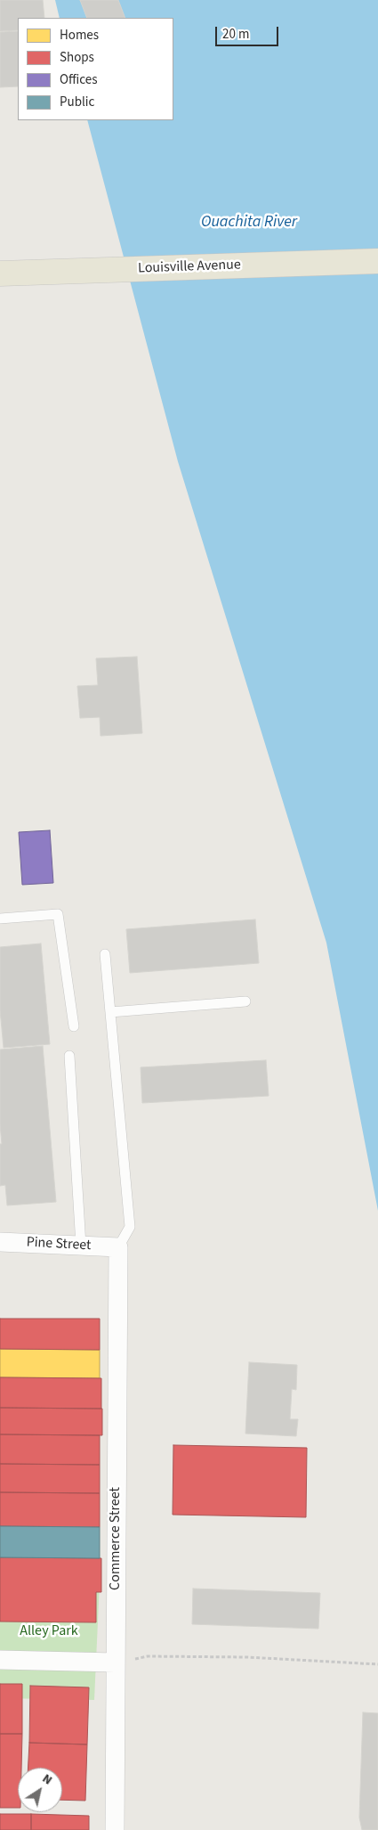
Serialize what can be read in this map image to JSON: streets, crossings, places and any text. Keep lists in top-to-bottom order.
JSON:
{
  "streets": {
    "main road": ["Louisville Avenue"],
    "street": ["Pine Street", "Commerce Street"]
  },
  "crossings": [
    ["Pine Street", "Commerce Street"]
  ],
  "water": ["Ouachita River"],
  "parks": ["Alley Park"],
  "legend": [
    "Homes",
    "Shops",
    "Offices",
    "Public"
  ],
  "scale_bar": "20 m",
  "north": "top right"
}
